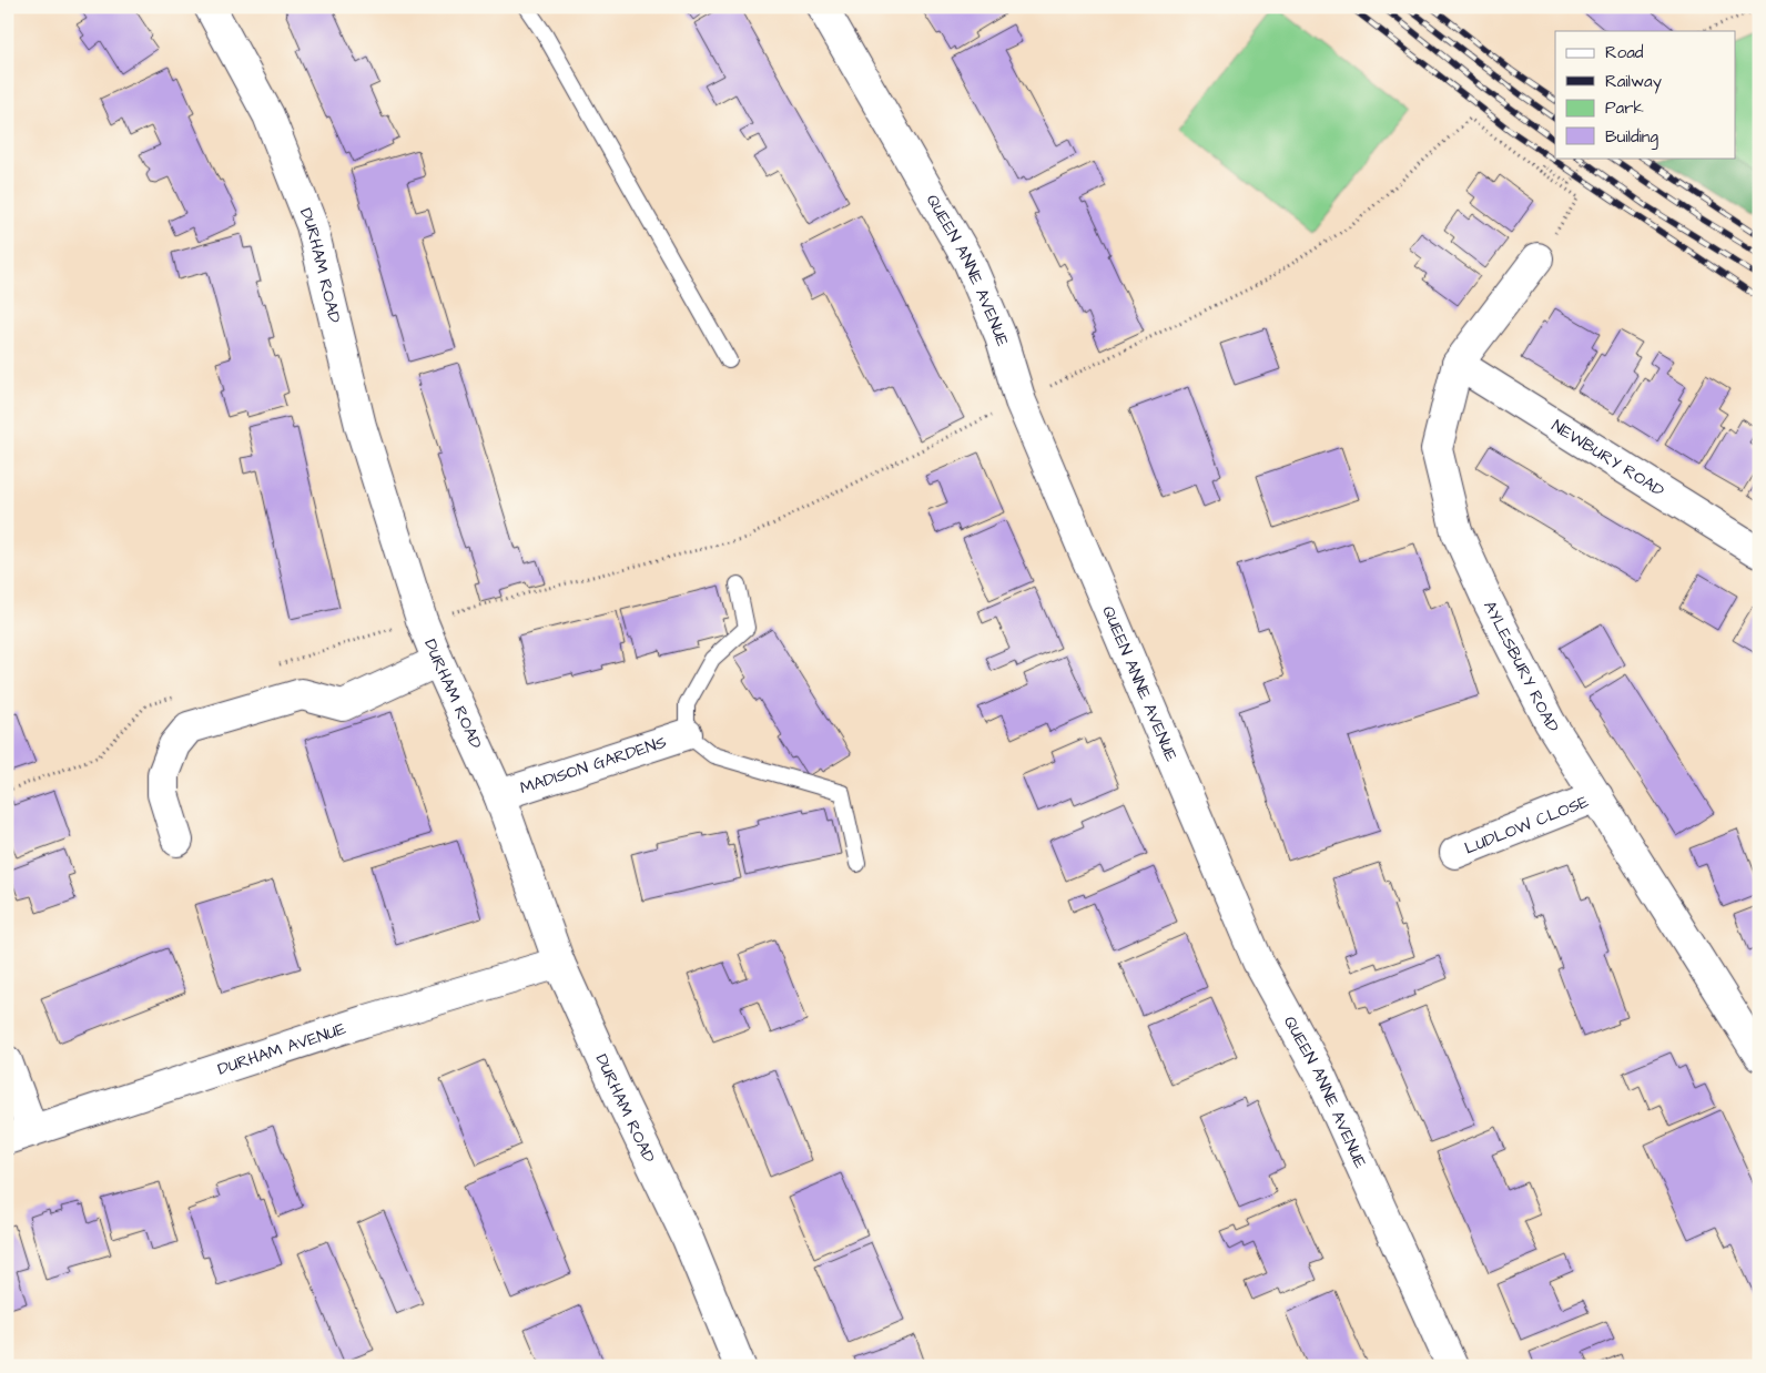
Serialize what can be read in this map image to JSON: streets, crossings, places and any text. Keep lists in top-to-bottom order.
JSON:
{
  "streets": {
    "street": [
      "DURHAM ROAD",
      "QUEEN ANNE AVENUE",
      "NEWBURY ROAD",
      "AYLESBURY ROAD",
      "MADISON GARDENS",
      "LUDLOW CLOSE",
      "DURHAM AVENUE"
    ]
  },
  "crossings": [
    ["DURHAM ROAD", "MADISON GARDENS"],
    ["DURHAM ROAD", "DURHAM AVENUE"],
    ["NEWBURY ROAD", "AYLESBURY ROAD"],
    ["AYLESBURY ROAD", "LUDLOW CLOSE"]
  ],
  "legend": [
    "Road",
    "Railway",
    "Park",
    "Building"
  ]
}
